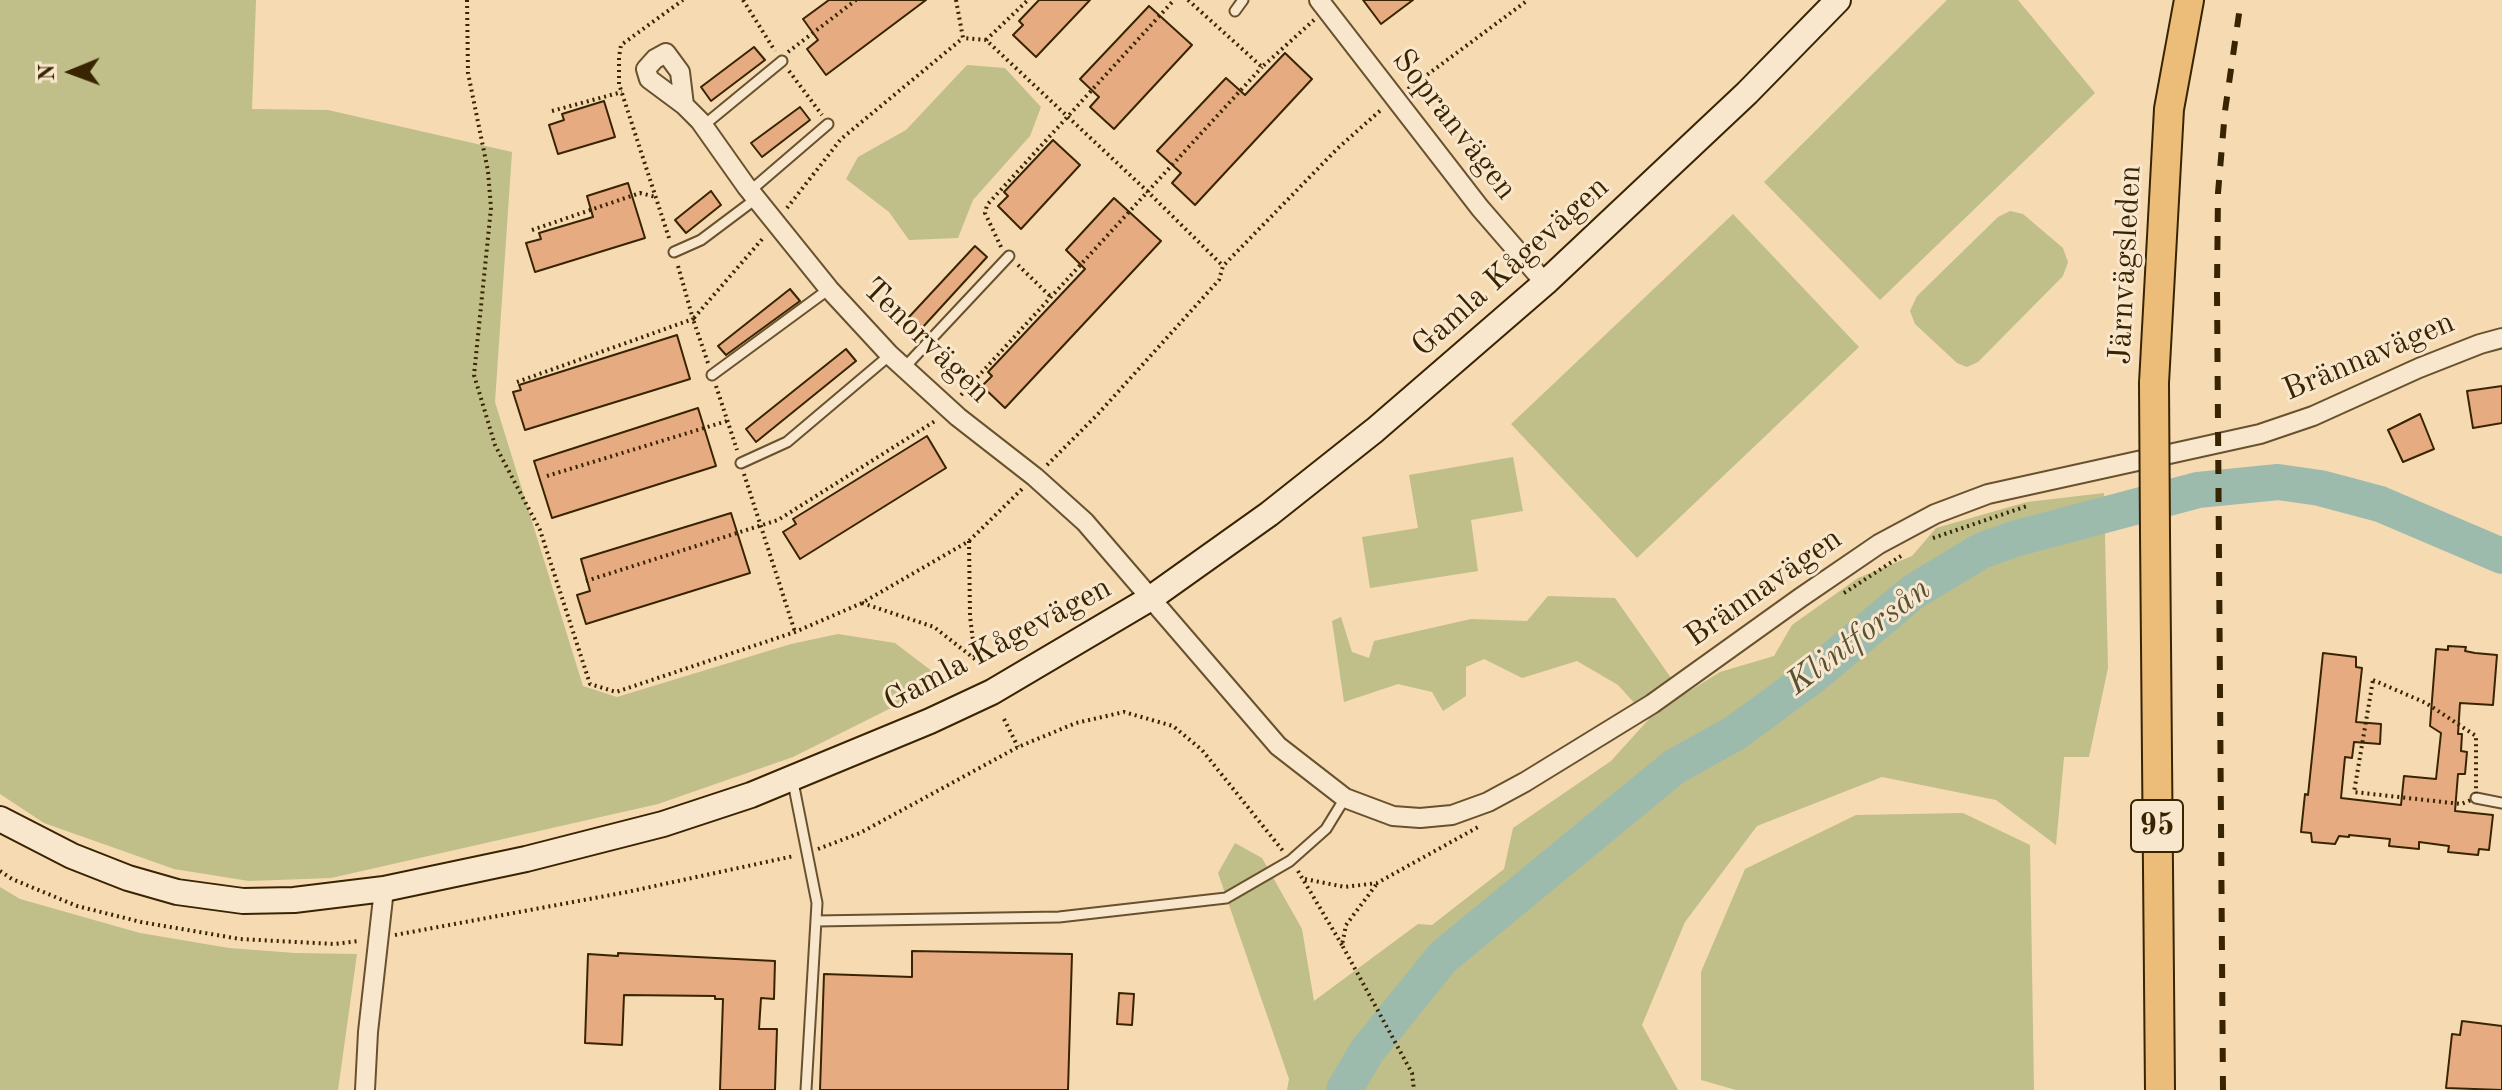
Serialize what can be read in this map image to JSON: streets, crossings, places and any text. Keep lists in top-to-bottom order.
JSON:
{
  "streets": {
    "main road": ["Järnvägsleden", "95"],
    "street": [
      "Sopranvägen",
      "Gamla Kågevägen",
      "Tenorvägen",
      "Brännavägen"
    ]
  },
  "crossings": [
    ["Sopranvägen", "Gamla Kågevägen"],
    ["Gamla Kågevägen", "Tenorvägen"],
    ["Gamla Kågevägen", "Brännavägen"],
    ["Tenorvägen", "Brännavägen"]
  ],
  "water": ["Klintforsån"],
  "north": "left"
}
